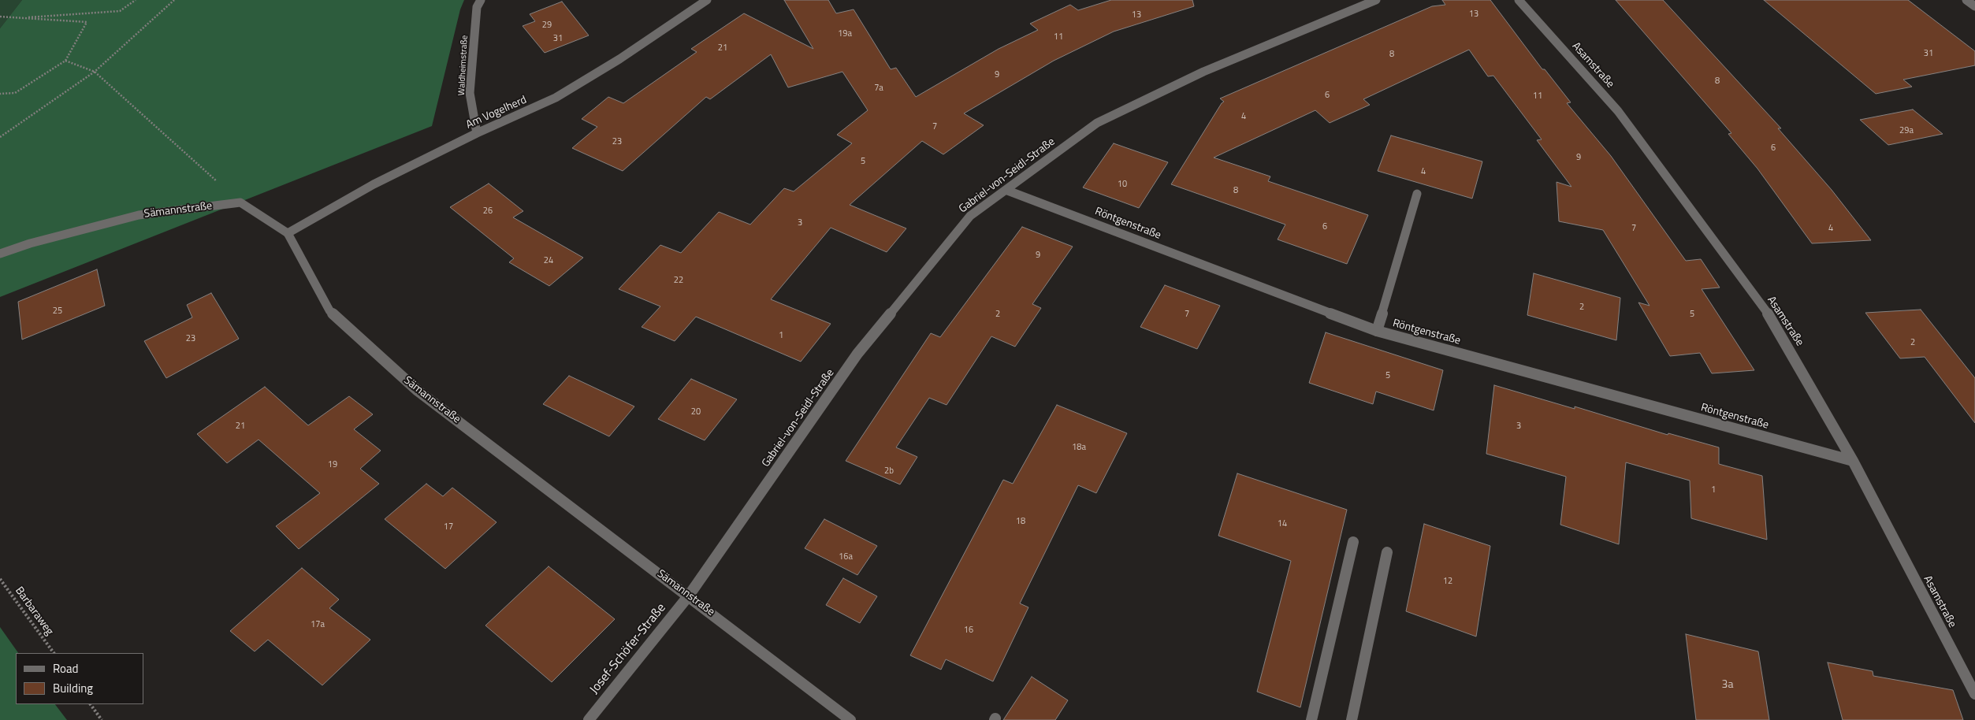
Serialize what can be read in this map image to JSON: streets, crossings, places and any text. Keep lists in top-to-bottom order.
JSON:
{
  "streets": {
    "street": [
      "Waldheimstraße",
      "Asamstraße",
      "Am Vogelherd",
      "Gabriel-von-Seidl-Straße",
      "Sämannstraße",
      "Röntgenstraße",
      "Josef-Schöfer-Straße"
    ],
    "path": ["Barbaraweg"]
  },
  "crossings": [
    ["Waldheimstraße", "Am Vogelherd"],
    ["Asamstraße", "Röntgenstraße"],
    ["Am Vogelherd", "Sämannstraße"],
    ["Gabriel-von-Seidl-Straße", "Sämannstraße"],
    ["Gabriel-von-Seidl-Straße", "Röntgenstraße"],
    ["Gabriel-von-Seidl-Straße", "Josef-Schöfer-Straße"],
    ["Sämannstraße", "Josef-Schöfer-Straße"]
  ],
  "house_numbers": [
    "13",
    "13",
    "29",
    "19a",
    "11",
    "31",
    "21",
    "31",
    "8",
    "9",
    "8",
    "7a",
    "6",
    "11",
    "4",
    "7",
    "29a",
    "23",
    "6",
    "9",
    "5",
    "4",
    "10",
    "8",
    "26",
    "3",
    "6",
    "7",
    "4",
    "9",
    "24",
    "22",
    "2",
    "25",
    "2",
    "7",
    "5",
    "1",
    "23",
    "2",
    "5",
    "20",
    "21",
    "3",
    "18a",
    "19",
    "2b",
    "1",
    "18",
    "14",
    "17",
    "16a",
    "12",
    "17a",
    "16",
    "3a"
  ],
  "legend": ["Road", "Building"]
}
